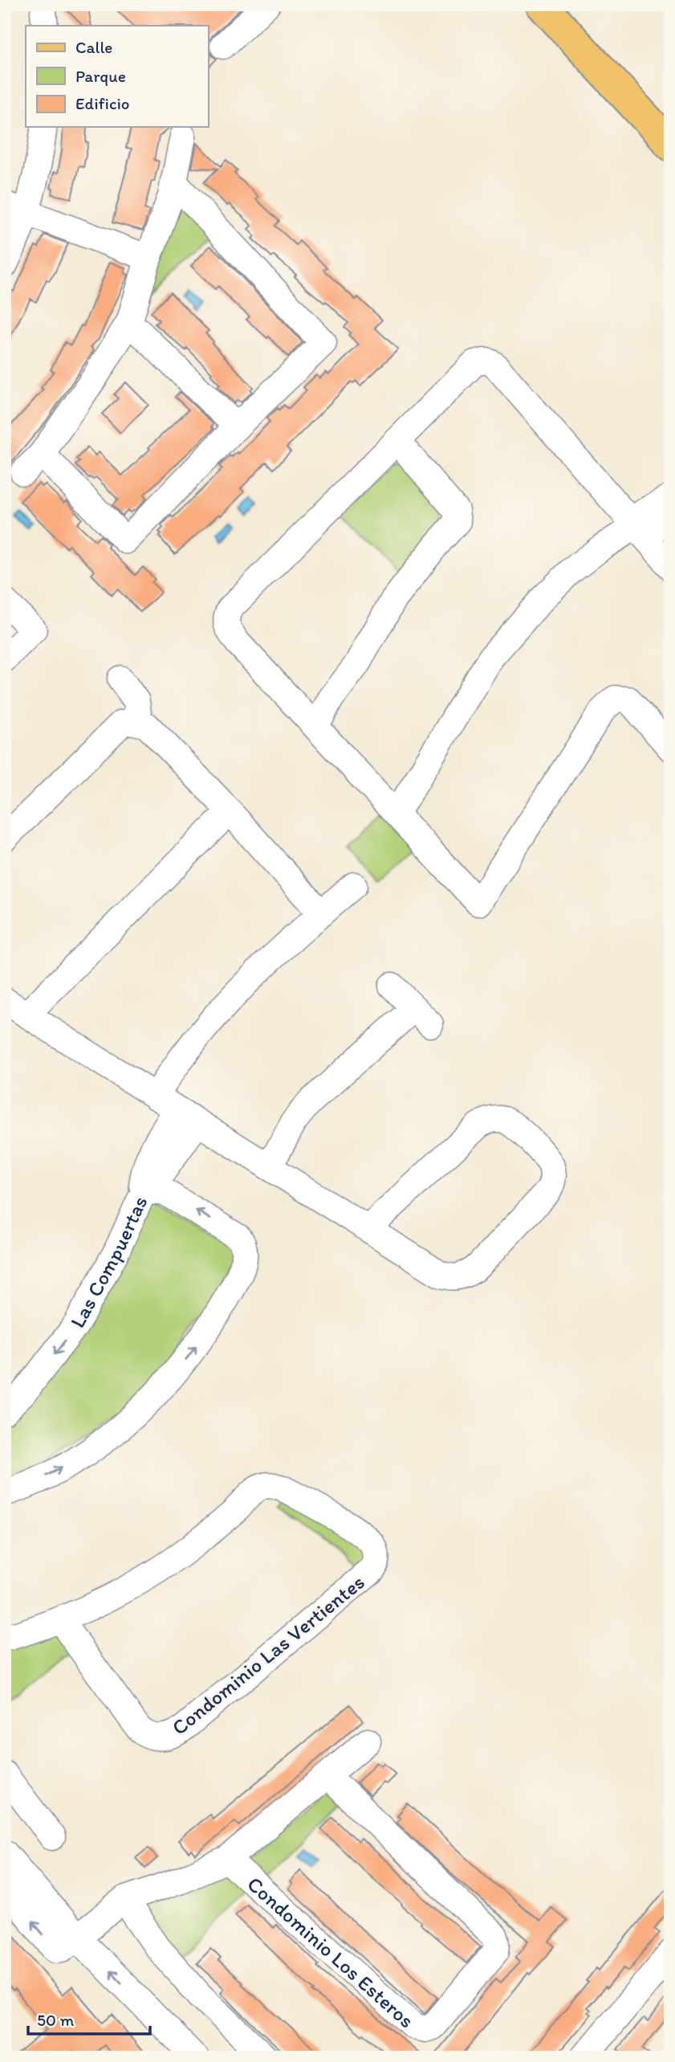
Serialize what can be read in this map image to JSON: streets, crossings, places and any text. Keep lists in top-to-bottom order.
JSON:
{
  "streets": {
    "street": ["Las Compuertas", "Condominio Las Vertientes", "Condominio Los Esteros"]
  },
  "legend": ["Calle", "Parque", "Edificio"],
  "scale_bar": "50 m"
}
